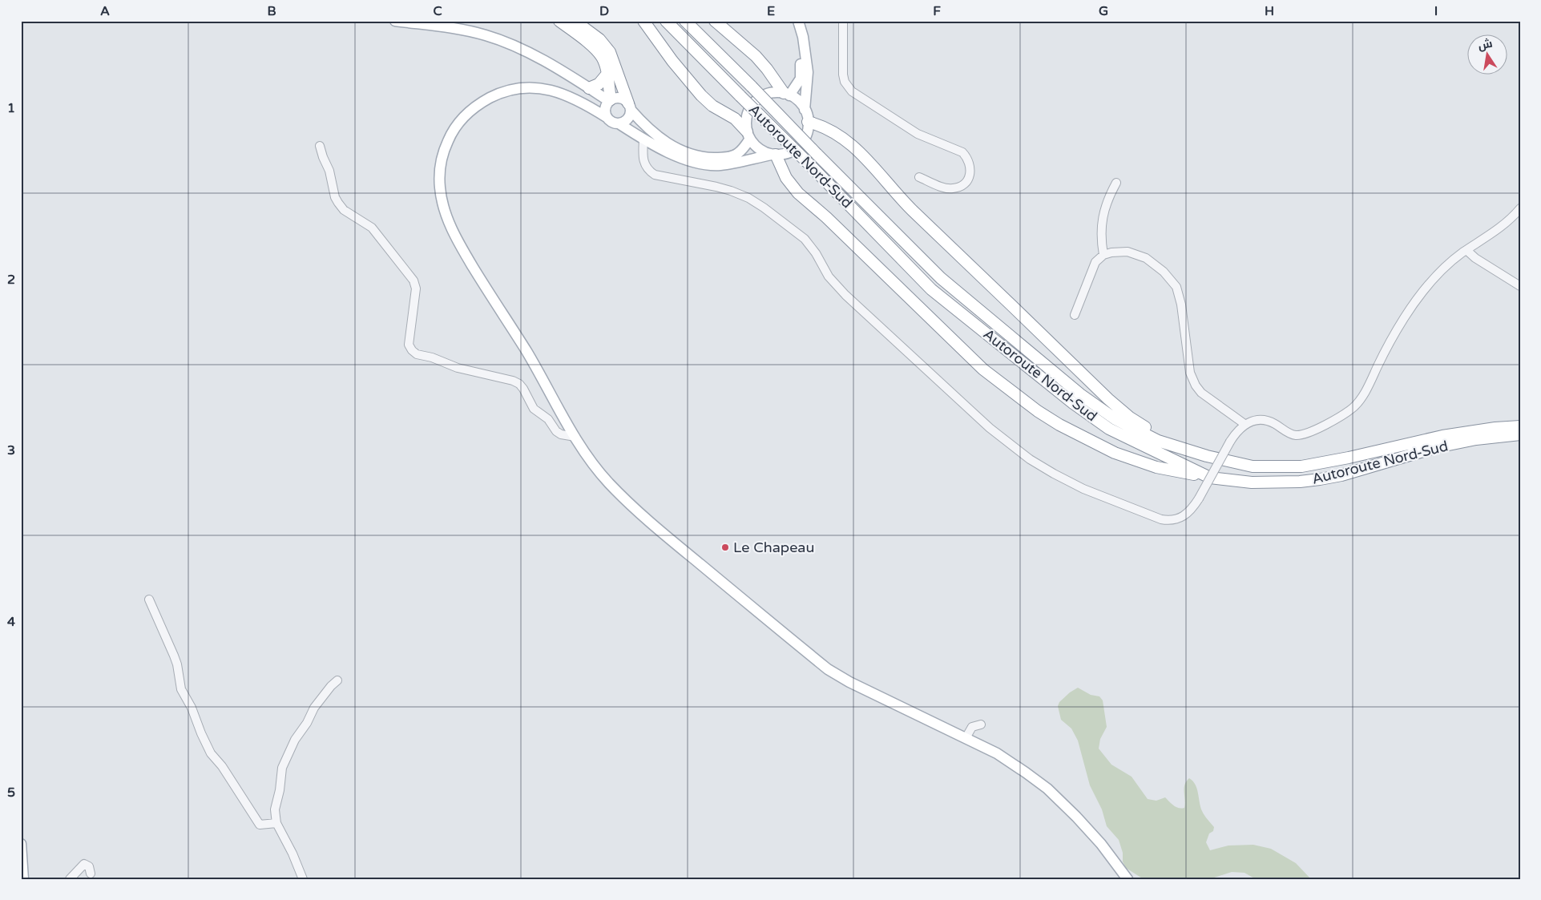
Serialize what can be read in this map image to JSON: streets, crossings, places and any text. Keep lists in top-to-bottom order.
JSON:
{
  "streets": {
    "highway": ["Autoroute Nord-Sud"]
  },
  "places": ["Le Chapeau"],
  "north": "top",
  "grid": {
    "columns": [
      "A",
      "B",
      "C",
      "D",
      "E",
      "F",
      "G",
      "H",
      "I"
    ],
    "rows": [
      "1",
      "2",
      "3",
      "4",
      "5"
    ]
  }
}
